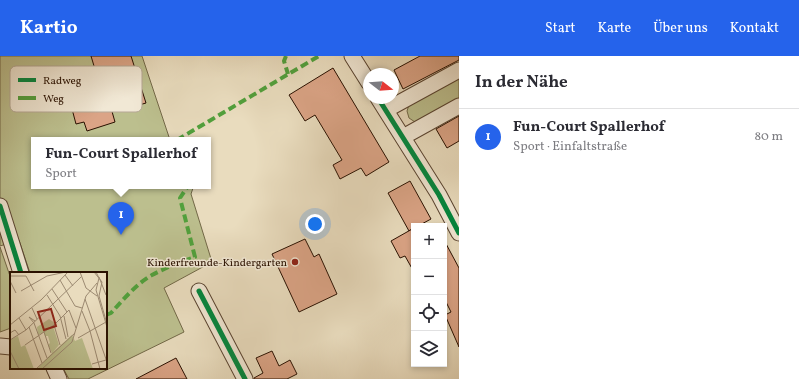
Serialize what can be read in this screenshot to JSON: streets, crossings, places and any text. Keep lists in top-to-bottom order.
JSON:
{
  "places": ["Kinderfreunde-Kindergarten"],
  "legend": ["Radweg", "Weg"],
  "north": "right",
  "page": {
    "header": "Kartio",
    "nav": [
      "Start",
      "Karte",
      "Über uns",
      "Kontakt"
    ],
    "heading": "In der Nähe",
    "list": [
      {
        "mark": "1",
        "name": "Fun-Court Spallerhof",
        "note": "Sport · Einfaltstraße",
        "value": "80 m"
      }
    ],
    "popup": ["Fun-Court Spallerhof", "Sport"],
    "pins": "1",
    "map_buttons": ["+", "−"]
  }
}
